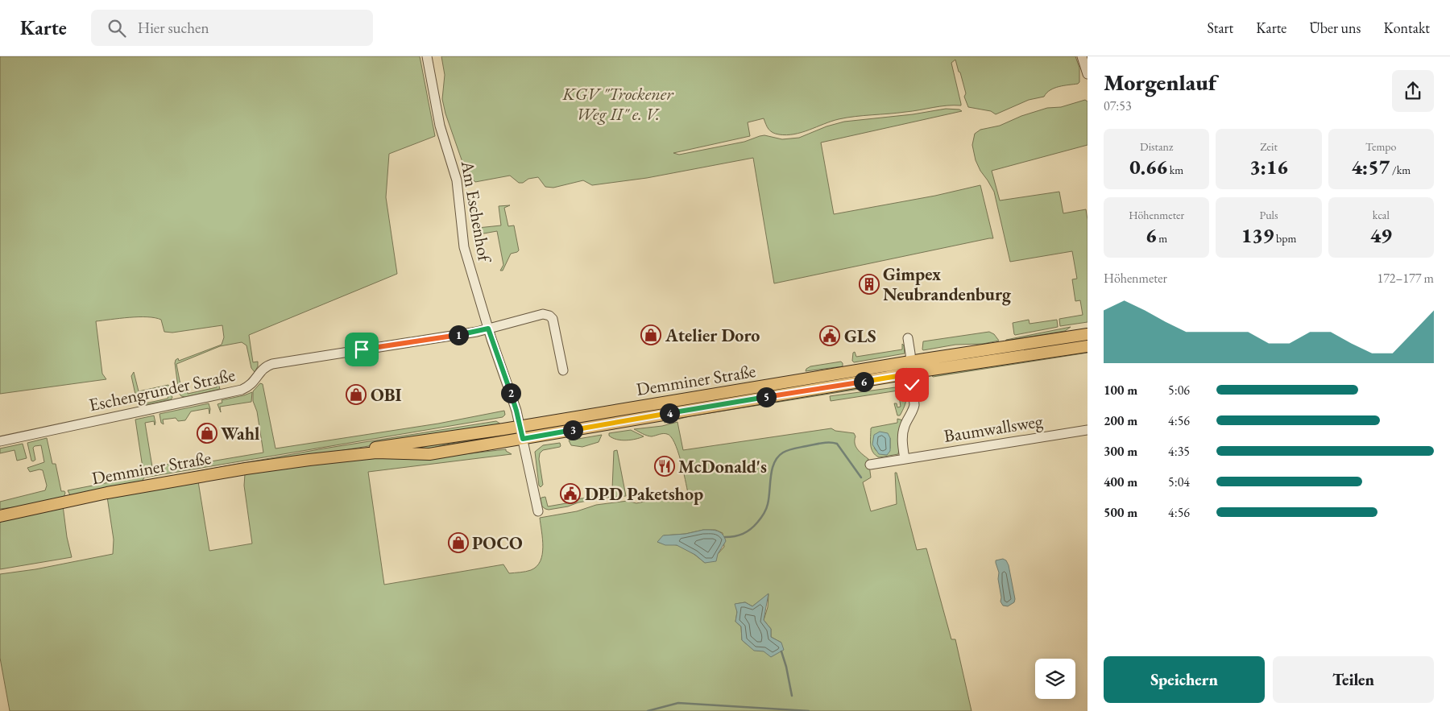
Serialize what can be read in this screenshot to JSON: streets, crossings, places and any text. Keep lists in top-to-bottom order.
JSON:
{
  "streets": {
    "main road": ["Demminer Straße"],
    "street": ["Am Eschenhof", "Eschengrunder Straße", "Baumwallsweg"]
  },
  "crossings": [
    ["Am Eschenhof", "Demminer Straße"],
    ["Am Eschenhof", "Eschengrunder Straße"]
  ],
  "parks": ["KGV \"Trockener Weg II\" e. V."],
  "places": {
    "building": ["Gimpex Neubrandenburg"],
    "shop": [
      "Atelier Doro",
      "OBI",
      "Wahl",
      "POCO"
    ],
    "public building": ["GLS", "DPD Paketshop"],
    "restaurant": ["McDonald's"]
  },
  "page": {
    "header": "Karte",
    "search": "Hier suchen",
    "nav": [
      "Start",
      "Karte",
      "Über uns",
      "Kontakt"
    ],
    "heading": ["Morgenlauf", "07:53"],
    "stats": [
      ["Distanz", "0.66 km"],
      ["Zeit", "3:16"],
      ["Tempo", "4:57 /km"],
      ["Höhenmeter", "6 m"],
      ["Puls", "139 bpm"],
      ["kcal", "49"]
    ],
    "chart": ["Höhenmeter", "172–177 m"],
    "pins": [
      "1",
      "6",
      "2",
      "5",
      "4",
      "3"
    ],
    "list": [
      {
        "name": "100 m",
        "note": "5:06"
      },
      {
        "name": "200 m",
        "note": "4:56"
      },
      {
        "name": "300 m",
        "note": "4:35"
      },
      {
        "name": "400 m",
        "note": "5:04"
      },
      {
        "name": "500 m",
        "note": "4:56"
      }
    ],
    "buttons": ["Speichern", "Teilen"]
  }
}
